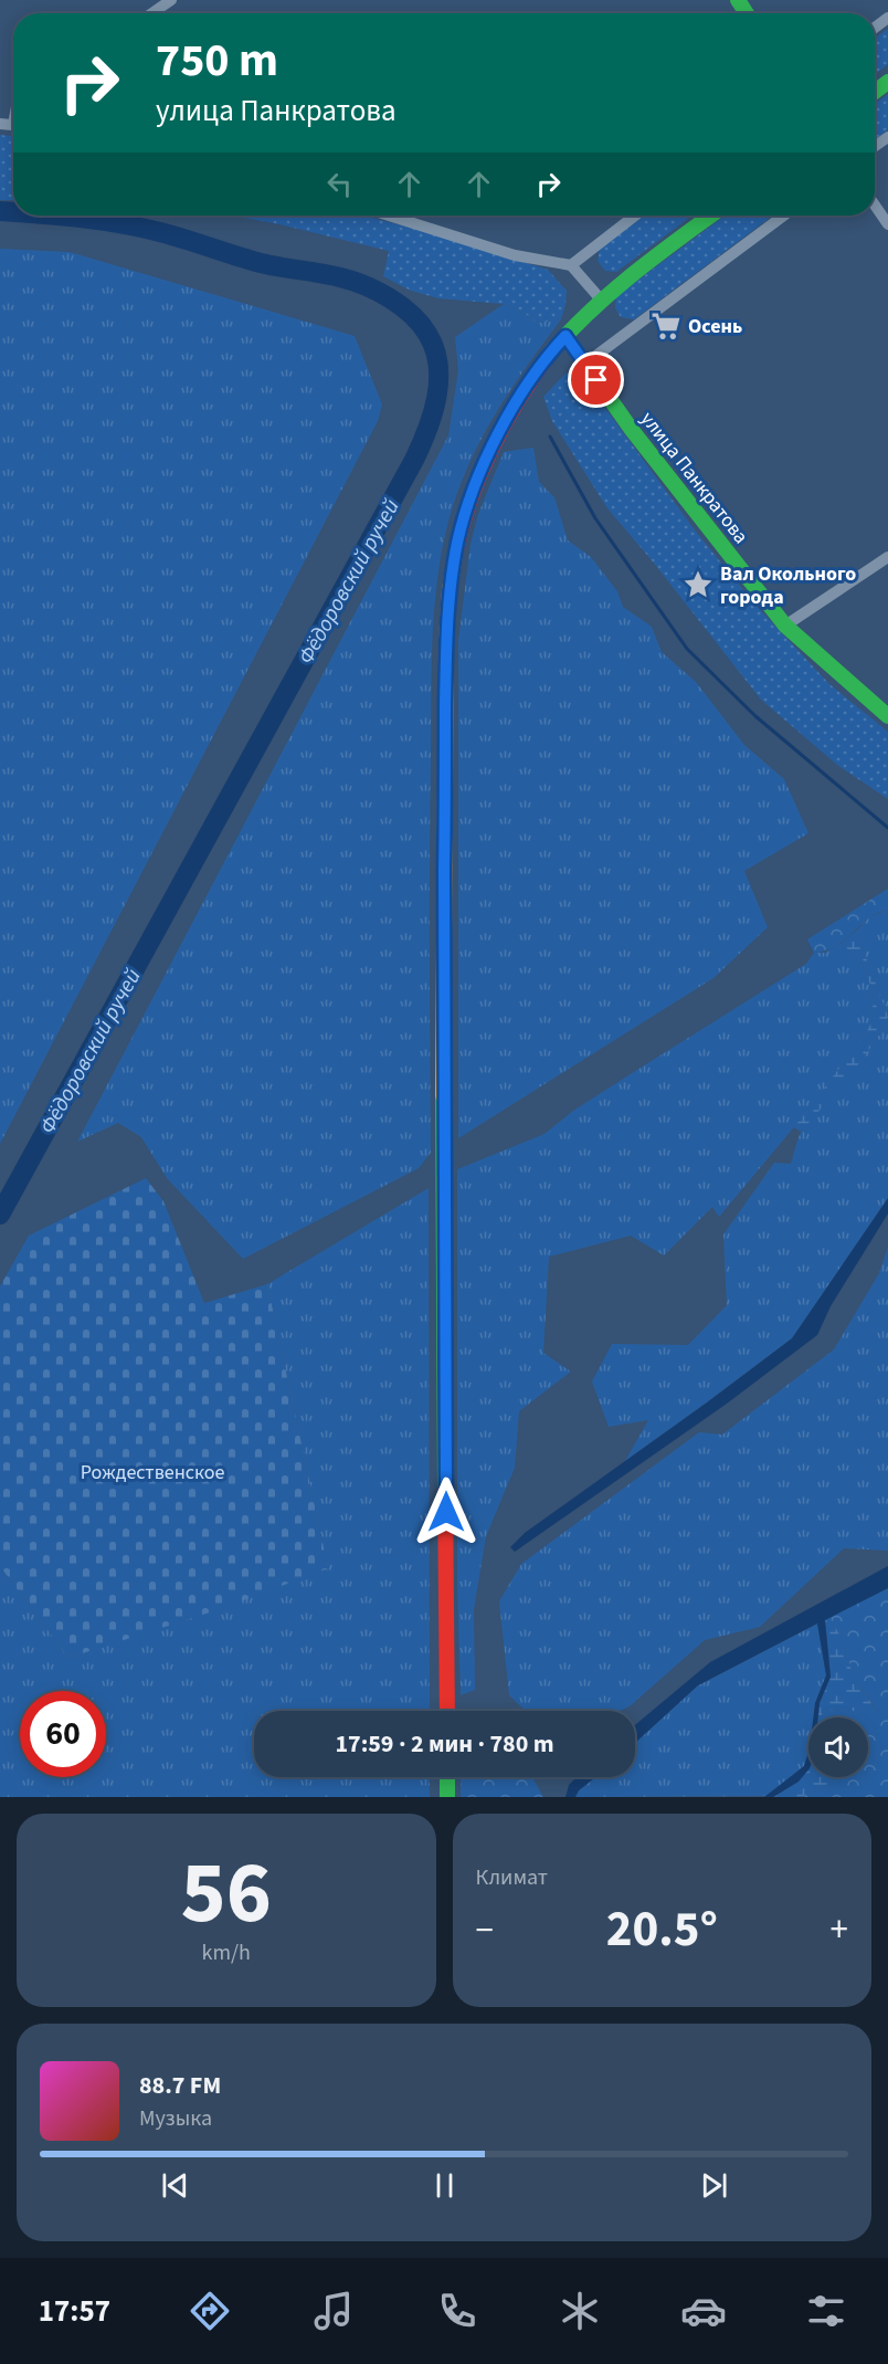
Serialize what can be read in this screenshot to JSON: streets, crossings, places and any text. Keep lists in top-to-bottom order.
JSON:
{
  "streets": {
    "main road": ["улица Панкратова"]
  },
  "water": ["Фёдоровский ручей"],
  "parks": ["Рождественское"],
  "places": {
    "supermarket": ["Осень"],
    "place": ["Вал Окольного города"]
  },
  "page": {
    "turn": ["750 m", "улица Панкратова"],
    "limit": "60",
    "trip": "17:59 · 2 мин · 780 m",
    "tile": [
      ["56", "km/h"],
      "Климат"
    ],
    "heat": ["−", "20.5°", "+"],
    "song": ["88.7 FM", "Музыка"],
    "tabs": "17:57"
  }
}
